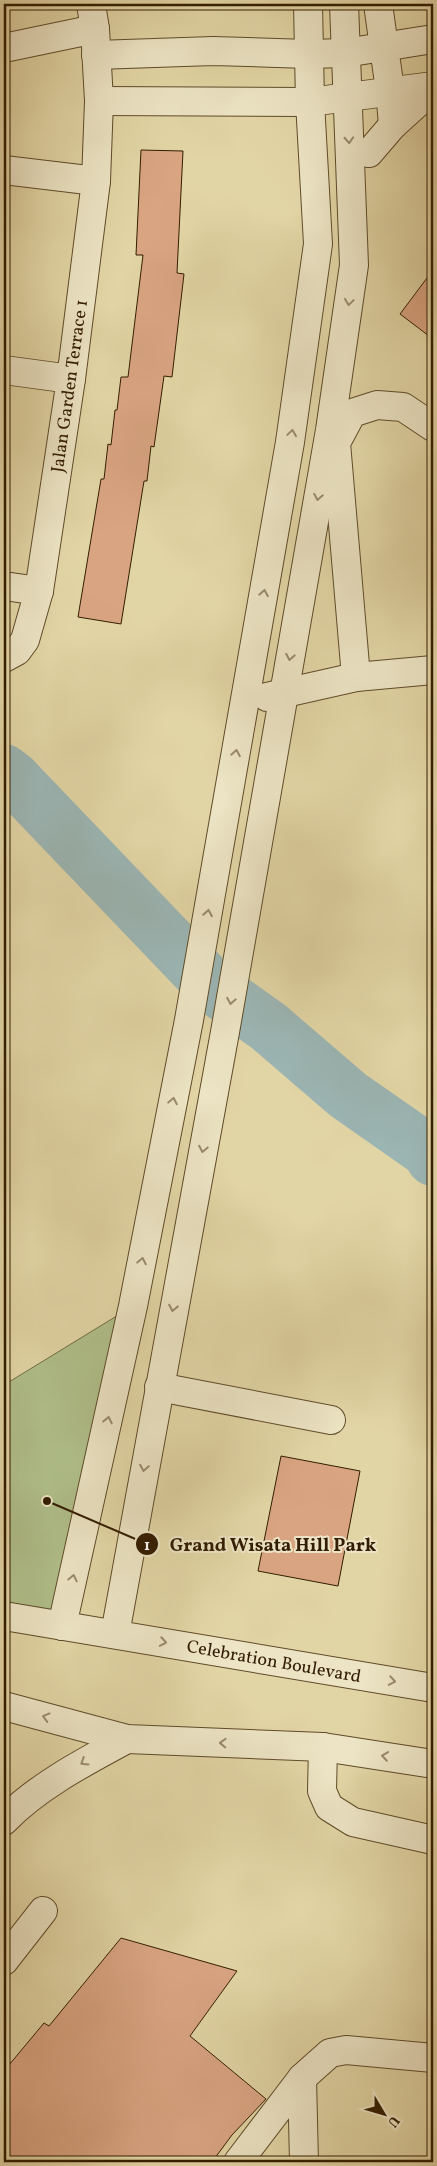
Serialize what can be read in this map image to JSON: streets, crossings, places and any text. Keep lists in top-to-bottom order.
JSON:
{
  "streets": {
    "street": ["Jalan Garden Terrace 1", "Celebration Boulevard"]
  },
  "places": ["Grand Wisata Hill Park"],
  "north": "bottom right"
}
